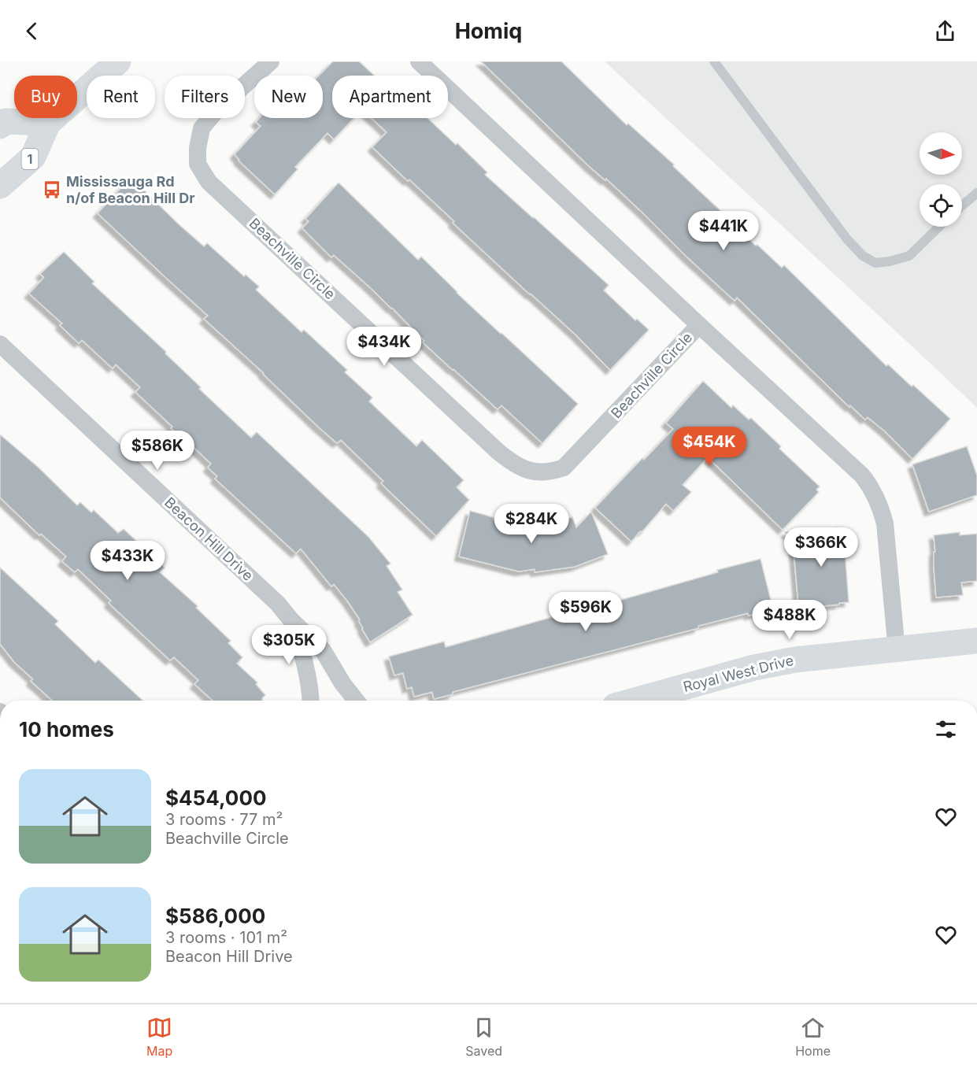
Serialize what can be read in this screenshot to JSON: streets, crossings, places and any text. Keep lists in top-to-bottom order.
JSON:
{
  "streets": {
    "street": [
      "1",
      "Beachville Circle",
      "Beacon Hill Drive",
      "Royal West Drive"
    ]
  },
  "crossings": [
    ["Beachville Circle", "Royal West Drive"]
  ],
  "places": {
    "bus stop": ["Mississauga Rd n/of Beacon Hill Dr"]
  },
  "north": "right",
  "page": {
    "header": "Homiq",
    "chip": [
      "Buy",
      "Rent",
      "Filters",
      "New",
      "Apartment"
    ],
    "price": [
      "$441K",
      "$434K",
      "$454K",
      "$586K",
      "$284K",
      "$366K",
      "$433K",
      "$596K",
      "$488K",
      "$305K"
    ],
    "heading": "10 homes",
    "list": [
      {
        "name": "$454,000",
        "note": "3 rooms · 77 m² · Beachville Circle"
      },
      {
        "name": "$586,000",
        "note": "3 rooms · 101 m² · Beacon Hill Drive"
      }
    ],
    "tabs": ["Map", "Saved", "Home"]
  }
}
